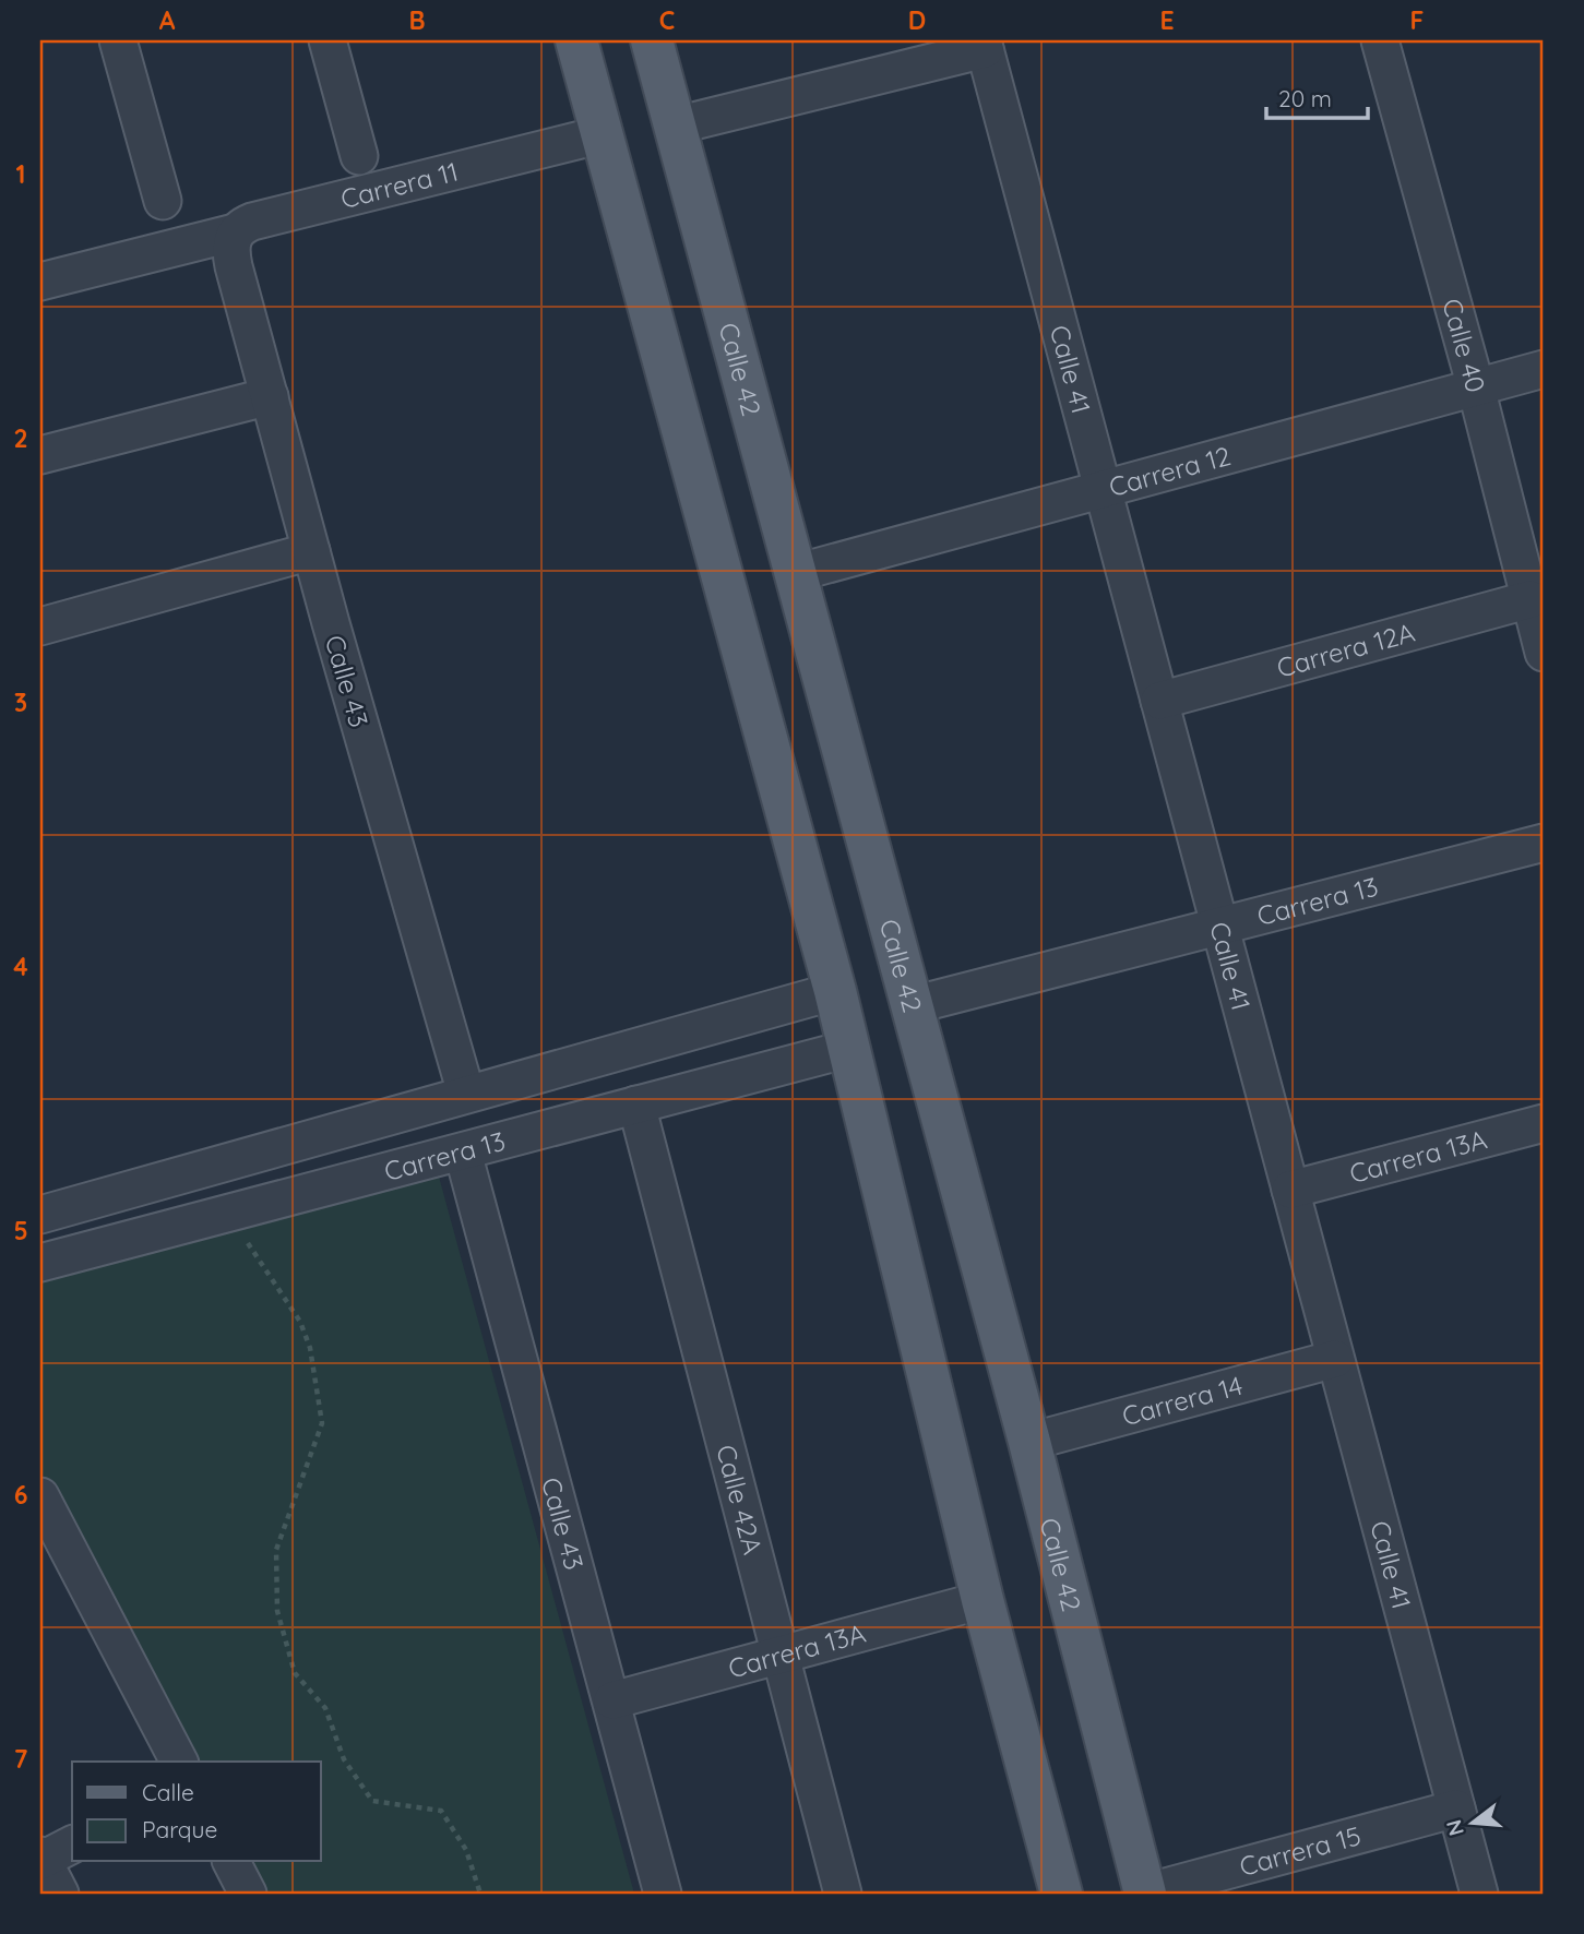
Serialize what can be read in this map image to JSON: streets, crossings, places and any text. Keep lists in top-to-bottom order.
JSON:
{
  "streets": {
    "main road": ["Calle 42"],
    "street": [
      "Carrera 11",
      "Calle 40",
      "Calle 41",
      "Carrera 12",
      "Carrera 12A",
      "Calle 43",
      "Carrera 13",
      "Carrera 13A",
      "Carrera 14",
      "Calle 42A",
      "Carrera 15"
    ]
  },
  "crossings": [
    ["Carrera 11", "Calle 43"],
    ["Calle 40", "Carrera 12"],
    ["Calle 40", "Carrera 12A"],
    ["Calle 42", "Carrera 12"],
    ["Calle 42", "Carrera 13"],
    ["Calle 42", "Carrera 14"],
    ["Calle 42", "Carrera 15"],
    ["Calle 41", "Carrera 12"],
    ["Calle 41", "Carrera 12A"],
    ["Calle 41", "Carrera 13"],
    ["Calle 41", "Carrera 13A"],
    ["Calle 41", "Carrera 14"],
    ["Calle 41", "Carrera 15"],
    ["Calle 43", "Carrera 13"],
    ["Calle 43", "Carrera 13A"],
    ["Carrera 13", "Calle 42A"],
    ["Carrera 13A", "Calle 42A"]
  ],
  "legend": ["Calle", "Parque"],
  "scale_bar": "20 m",
  "north": "left",
  "grid": {
    "columns": [
      "A",
      "B",
      "C",
      "D",
      "E",
      "F"
    ],
    "rows": [
      "1",
      "2",
      "3",
      "4",
      "5",
      "6",
      "7"
    ]
  }
}
